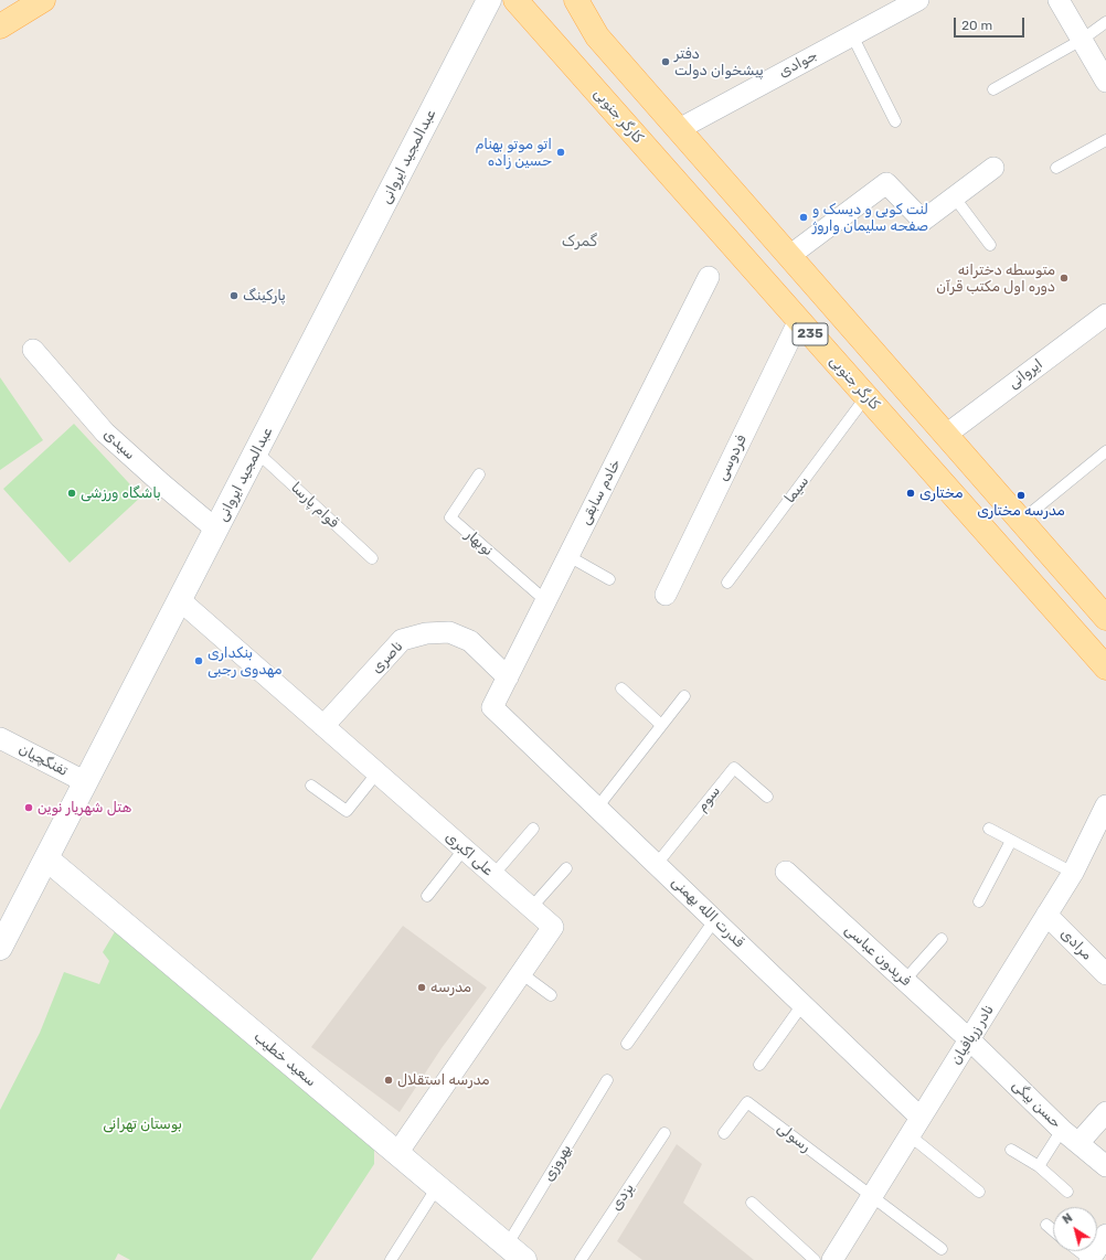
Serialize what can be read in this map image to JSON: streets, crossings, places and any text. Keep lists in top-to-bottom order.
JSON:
{
  "streets": {
    "main road": [
      "کارگر جنوبی",
      "عبدالمجید ایروانی",
      "235",
      "سعید خطیب"
    ],
    "street": [
      "جوادی",
      "ایروانی",
      "سیدی",
      "فردوسی",
      "خادم سابقی",
      "ناصری",
      "تفنگچیان",
      "علی اکبری",
      "قدرت الله بهمنی",
      "مرادی",
      "فریدون عباسی",
      "نادر زربافیان",
      "حسن بیگی"
    ],
    "lane": [
      "سیما",
      "قوام پارسا",
      "نوبهار",
      "سوم",
      "رسولی",
      "بهروزی",
      "یزدی"
    ]
  },
  "crossings": [
    ["جوادی", "235"],
    ["کارگر جنوبی", "فردوسی"],
    ["کارگر جنوبی", "سیما"],
    ["عبدالمجید ایروانی", "سیدی"],
    ["عبدالمجید ایروانی", "قوام پارسا"],
    ["عبدالمجید ایروانی", "تفنگچیان"],
    ["عبدالمجید ایروانی", "علی اکبری"],
    ["عبدالمجید ایروانی", "سعید خطیب"],
    ["235", "ایروانی"],
    ["خادم سابقی", "نوبهار"],
    ["خادم سابقی", "ناصری"],
    ["خادم سابقی", "قدرت الله بهمنی"],
    ["ناصری", "علی اکبری"],
    ["سوم", "قدرت الله بهمنی"],
    ["علی اکبری", "سعید خطیب"],
    ["قدرت الله بهمنی", "نادر زربافیان"],
    ["مرادی", "نادر زربافیان"],
    ["فریدون عباسی", "نادر زربافیان"],
    ["فریدون عباسی", "حسن بیگی"],
    ["نادر زربافیان", "حسن بیگی"],
    ["نادر زربافیان", "رسولی"],
    ["سعید خطیب", "بهروزی"]
  ],
  "districts": ["گمرک"],
  "parks": ["بوستان تهرانی"],
  "places": [
    "دفتر پیشخوان دولت",
    "اتو موتو بهنام حسین زاده",
    "لنت کوبی و دیسک و صفحه سلیمان واروژ",
    "متوسطه دخترانه دوره اول مکتب قرآن",
    "پارکینگ",
    "باشگاه ورزشی",
    "مختاری",
    "مدرسه مختاری",
    "بنکداری مهدوی رجبی",
    "هتل شهریار نوین",
    "مدرسه",
    "مدرسه استقلال"
  ],
  "scale_bar": "20 m",
  "north": "top left"
}
